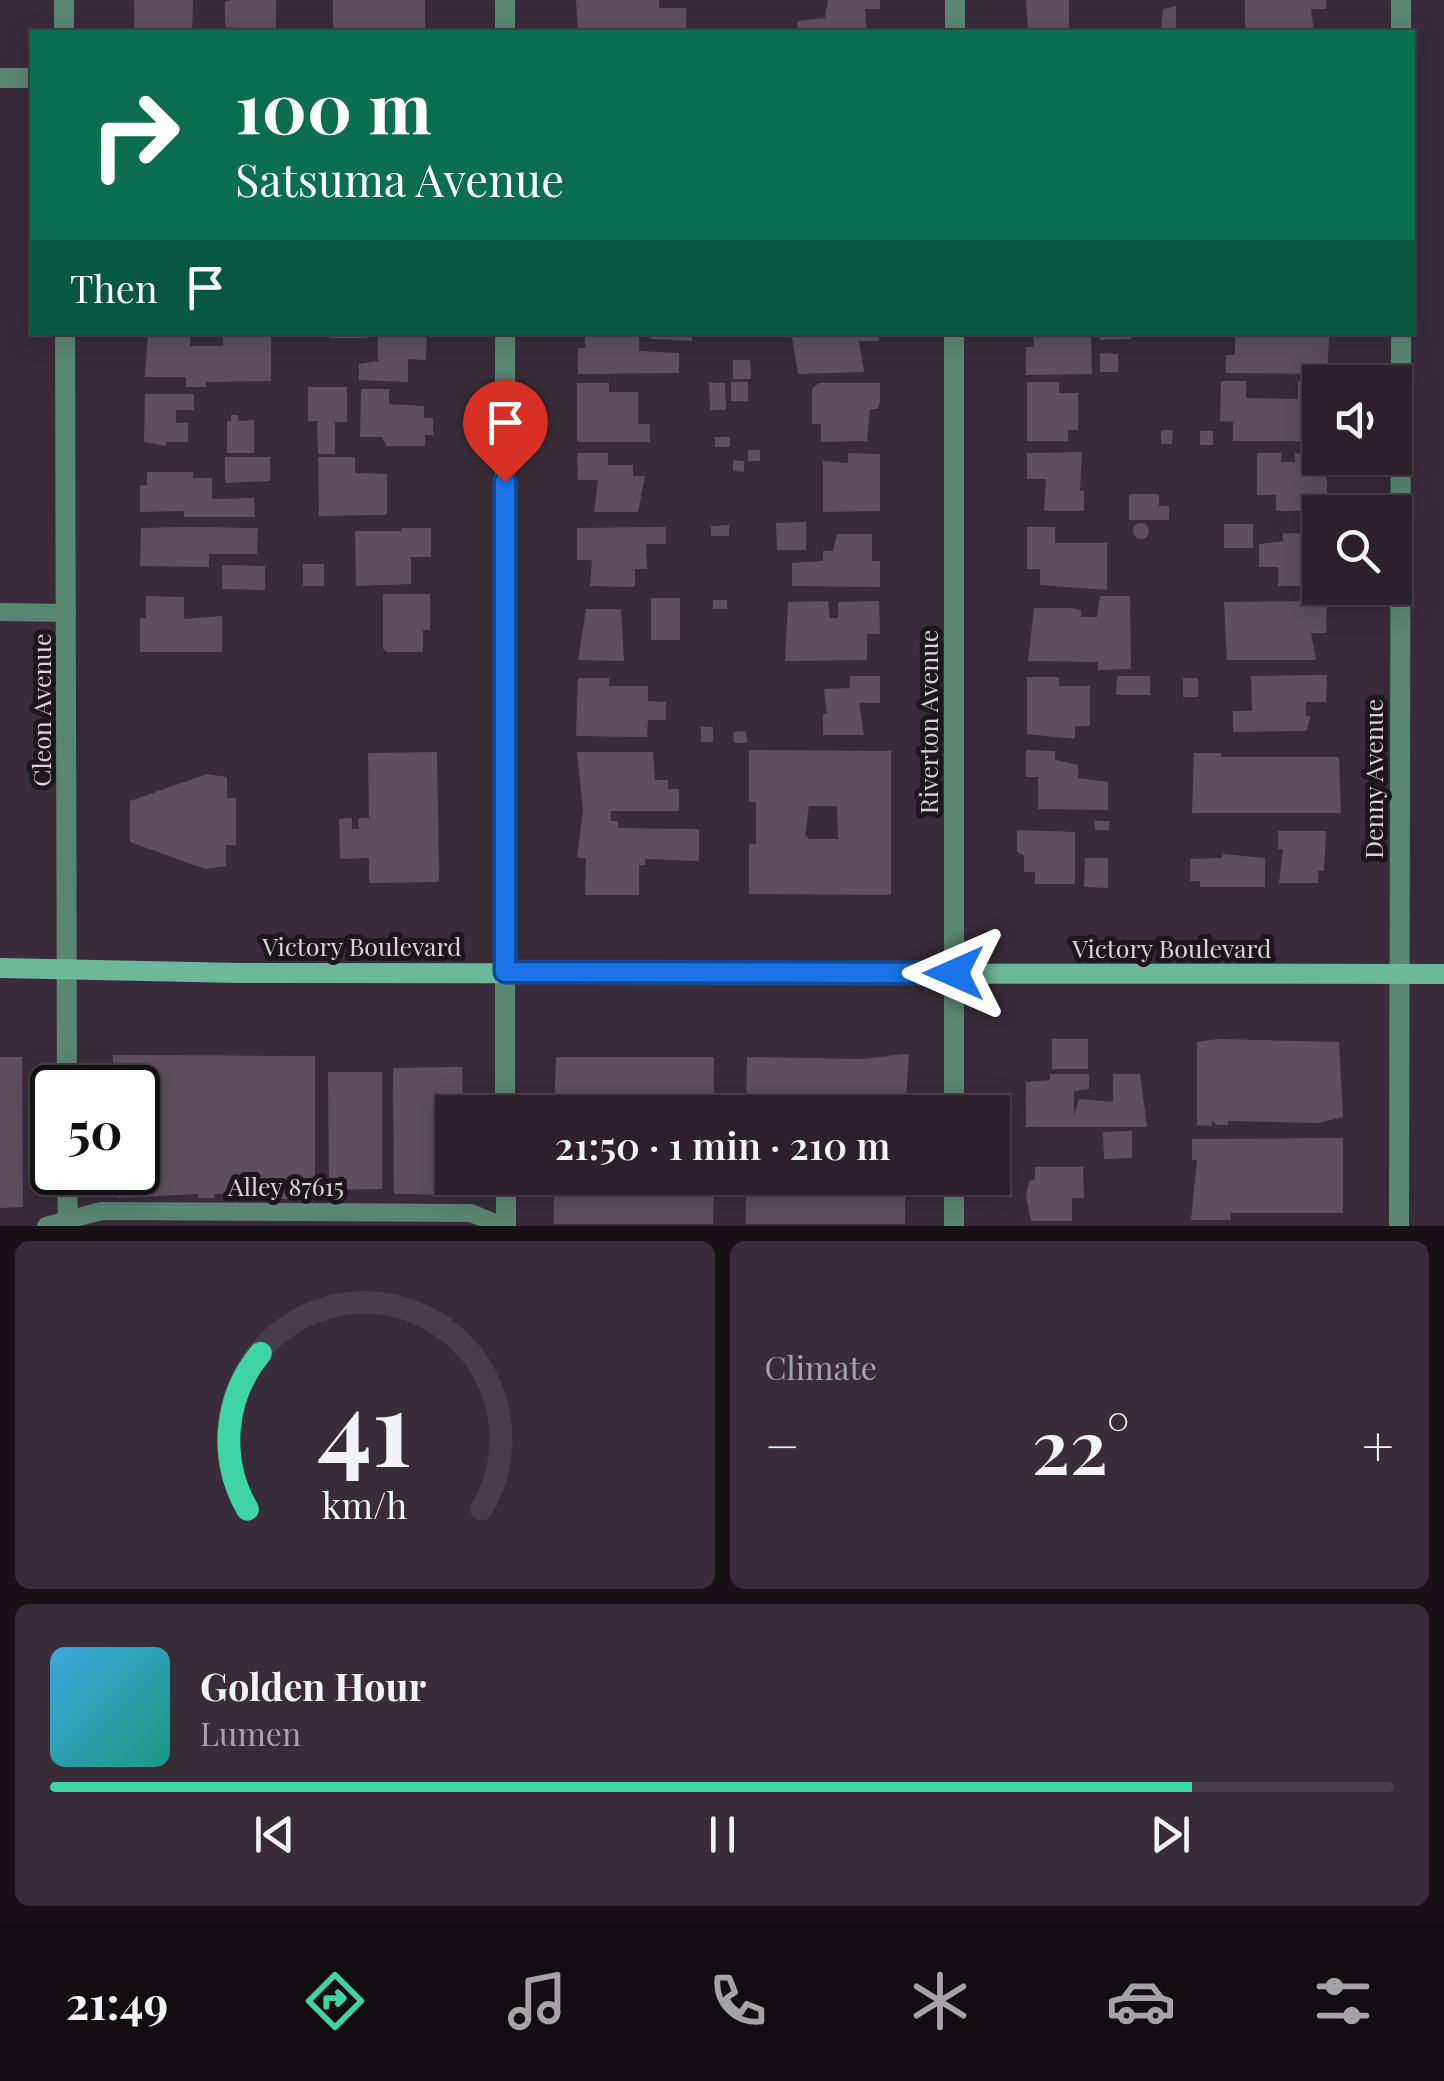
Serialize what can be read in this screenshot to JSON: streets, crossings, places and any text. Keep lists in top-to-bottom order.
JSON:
{
  "streets": {
    "main road": ["Victory Boulevard"],
    "street": ["Cleon Avenue", "Riverton Avenue", "Denny Avenue"],
    "lane": ["Alley 87615"]
  },
  "crossings": [
    ["Cleon Avenue", "Victory Boulevard"],
    ["Riverton Avenue", "Victory Boulevard"],
    ["Denny Avenue", "Victory Boulevard"]
  ],
  "page": {
    "turn": ["100 m", "Satsuma Avenue"],
    "then": "Then",
    "limit": "50",
    "trip": "21:50 · 1 min · 210 m",
    "tile": "Climate",
    "heat": ["−", "22°", "+"],
    "song": ["Golden Hour", "Lumen"],
    "tabs": "21:49",
    "gauge": ["41", "km/h"]
  }
}
